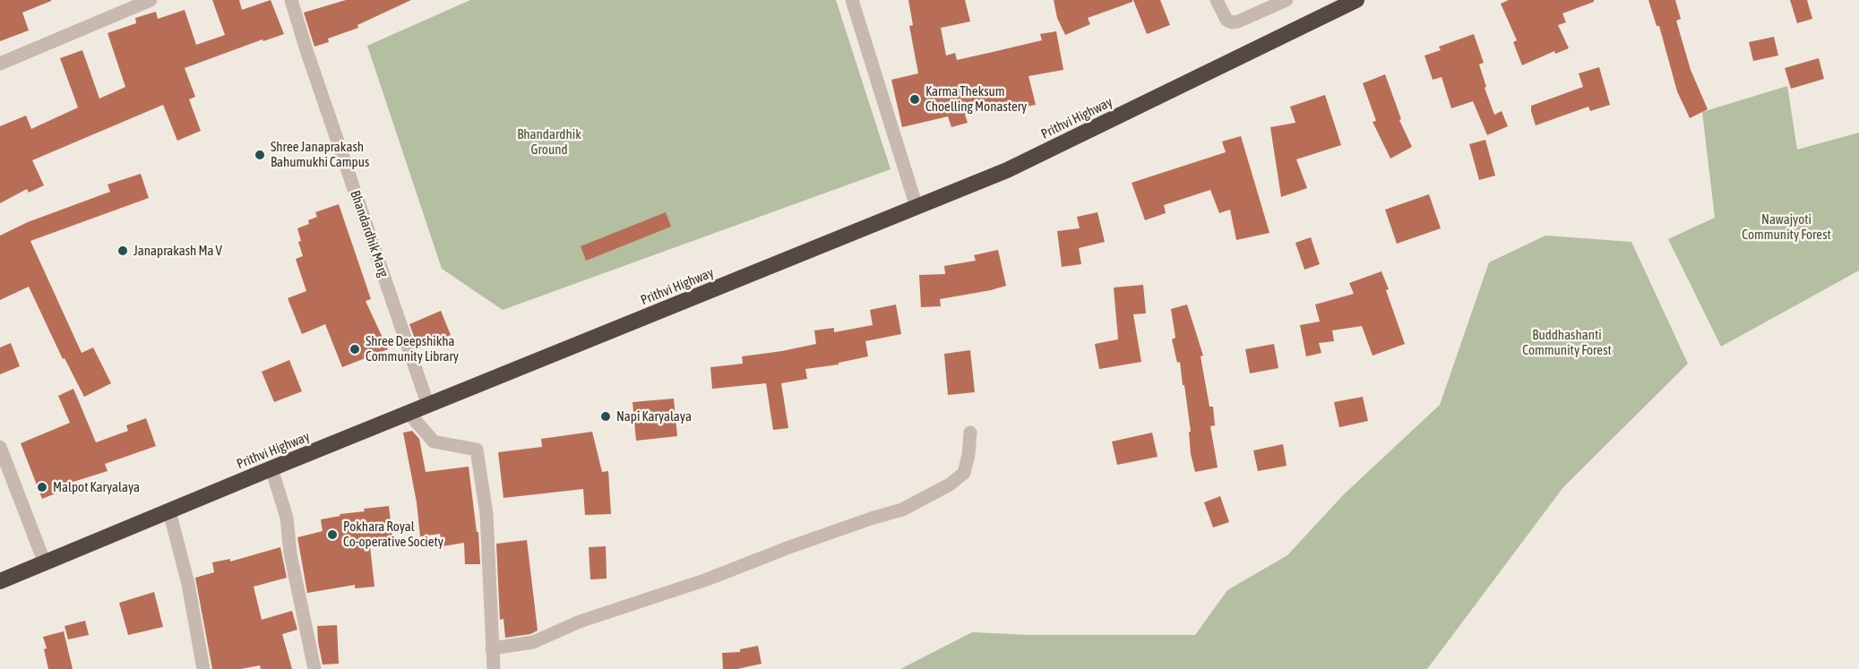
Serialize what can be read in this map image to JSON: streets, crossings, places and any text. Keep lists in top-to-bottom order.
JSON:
{
  "streets": {
    "highway": ["Prithvi Highway"],
    "street": ["Bhandardhik Marg"]
  },
  "crossings": [
    ["Prithvi Highway", "Bhandardhik Marg"]
  ],
  "parks": ["Bhandardhik Ground", "Nawajyoti Community Forest", "Buddhashanti Community Forest"],
  "places": [
    "Karma Theksum Choelling Monastery",
    "Shree Janaprakash Bahumukhi Campus",
    "Janaprakash Ma V",
    "Shree Deepshikha Community Library",
    "Napi Karyalaya",
    "Malpot Karyalaya",
    "Pokhara Royal Co-operative Society"
  ]
}
